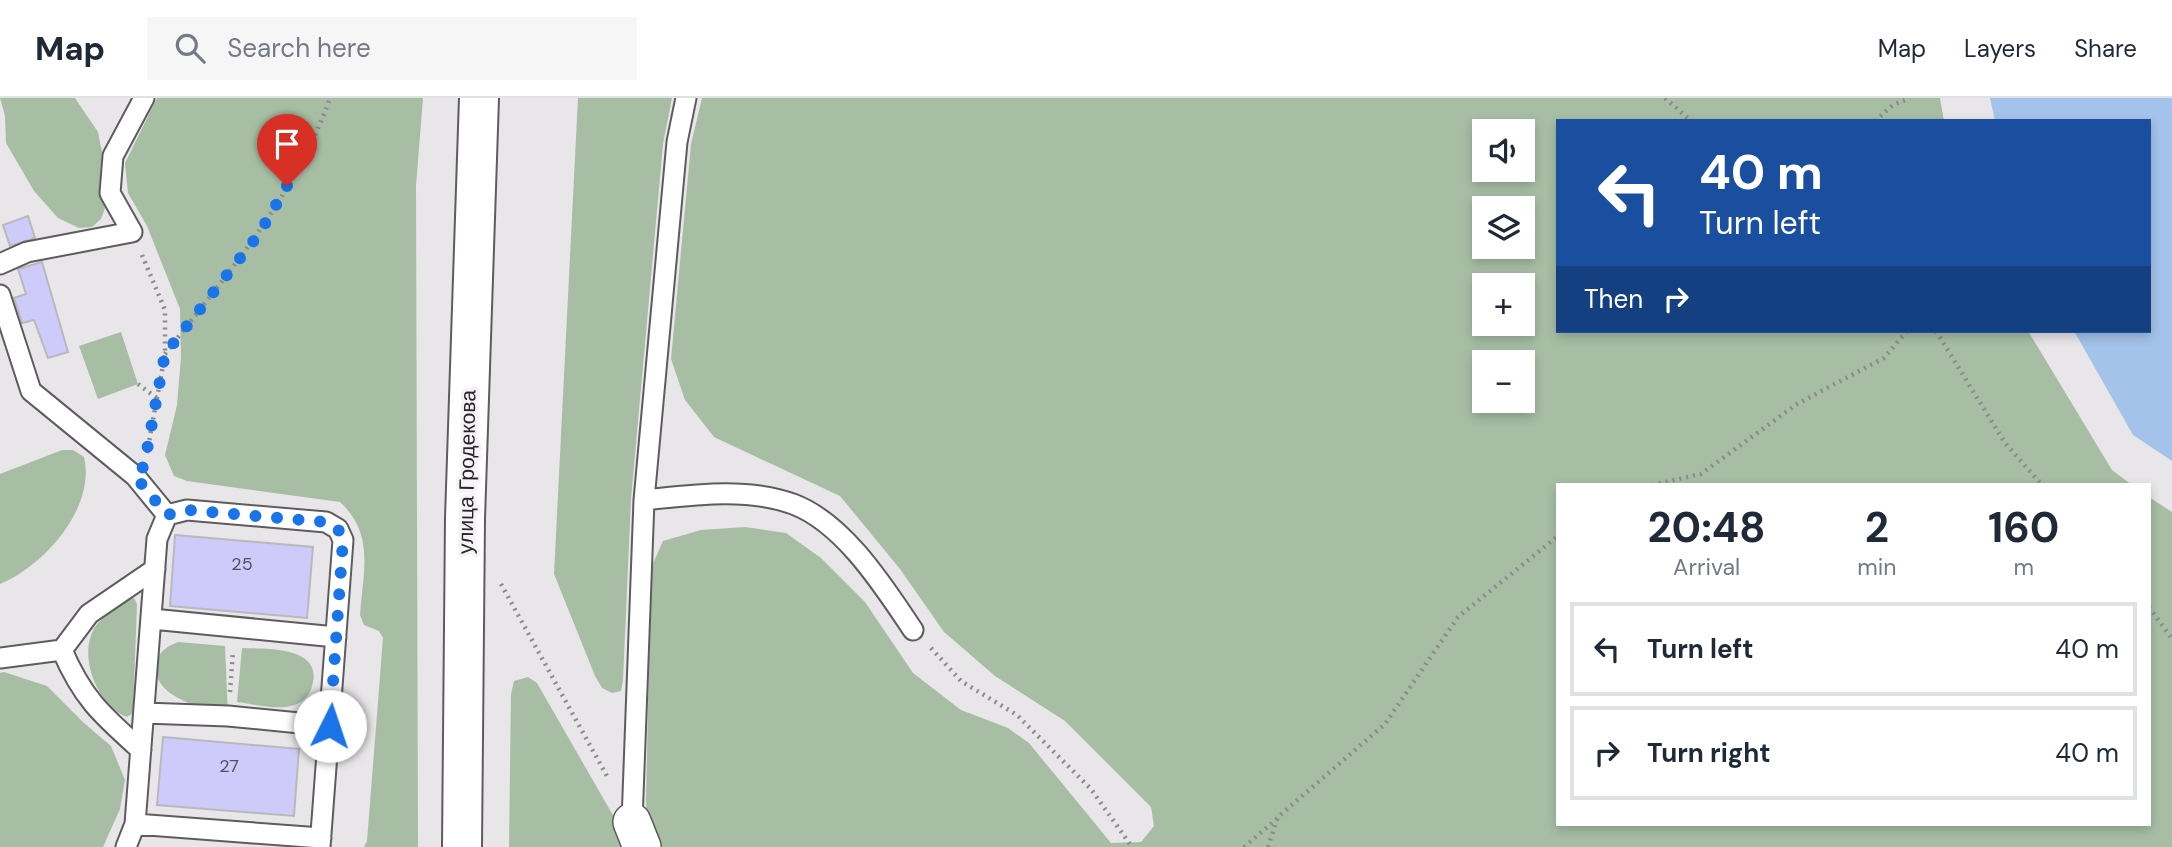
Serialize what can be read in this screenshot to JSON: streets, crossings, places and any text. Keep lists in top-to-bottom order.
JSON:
{
  "streets": {
    "main road": ["улица Гродекова"]
  },
  "house_numbers": ["25", "27"],
  "page": {
    "header": "Map",
    "search": "Search here",
    "nav": ["Map", "Layers", "Share"],
    "map_buttons": ["+", "−"],
    "turn": ["40 m", "Turn left"],
    "then": "Then",
    "eta": [
      "20:48",
      "Arrival",
      "2",
      "min",
      "160",
      "m"
    ],
    "list": [
      {
        "name": "Turn left",
        "value": "40 m"
      },
      {
        "name": "Turn right",
        "value": "40 m"
      }
    ]
  }
}
